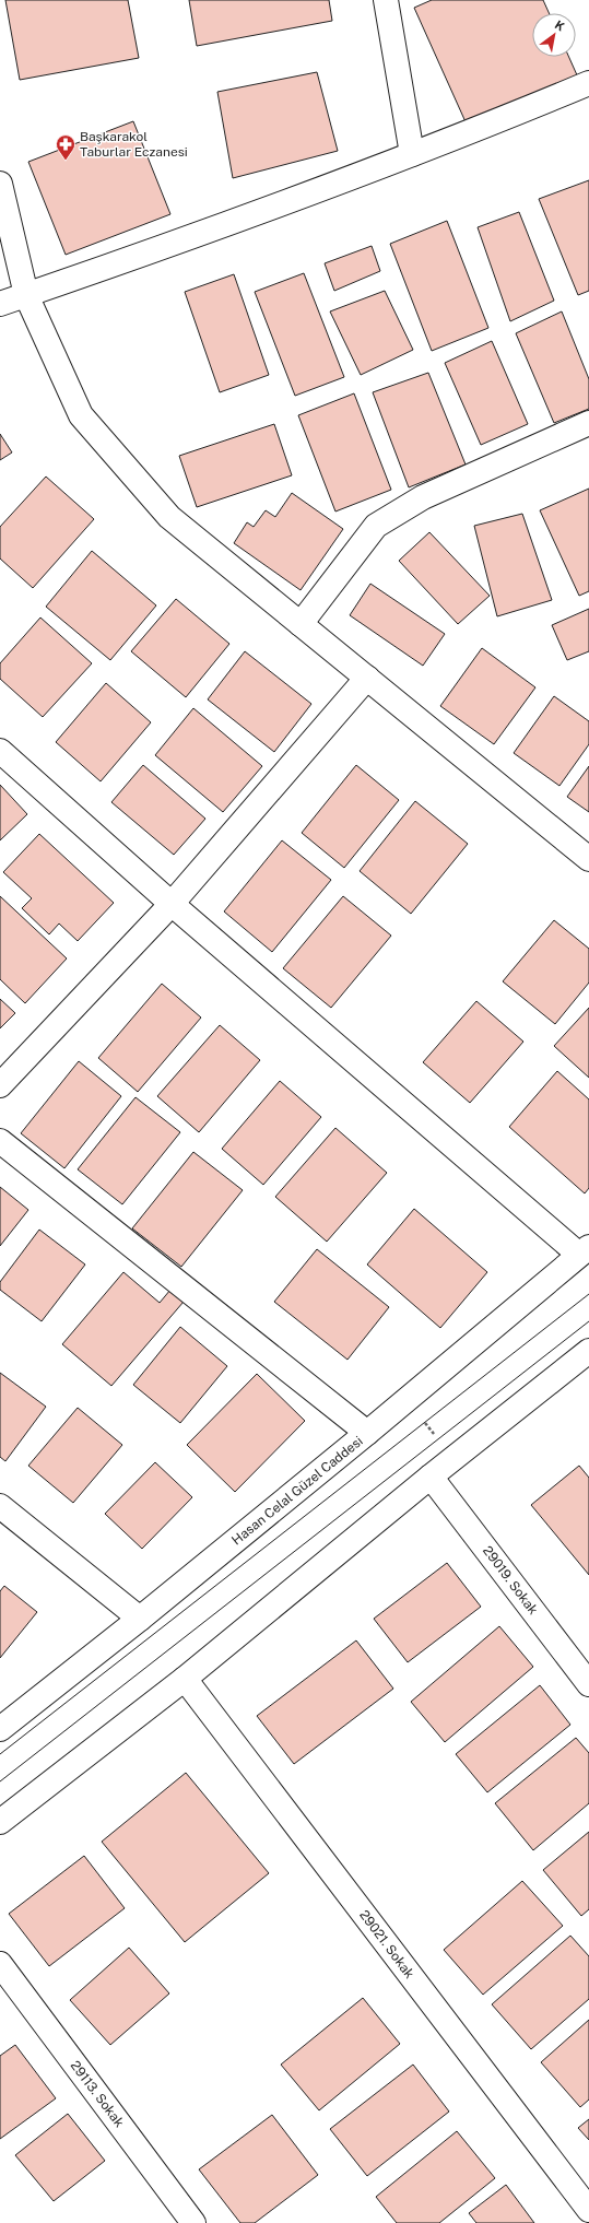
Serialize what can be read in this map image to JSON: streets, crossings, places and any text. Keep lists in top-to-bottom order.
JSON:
{
  "streets": {
    "street": [
      "Hasan Celal Güzel Caddesi",
      "29019. Sokak",
      "29021. Sokak",
      "29113. Sokak"
    ]
  },
  "places": {
    "pharmacy": ["Başkarakol Taburlar Eczanesi"]
  },
  "north": "top right"
}
